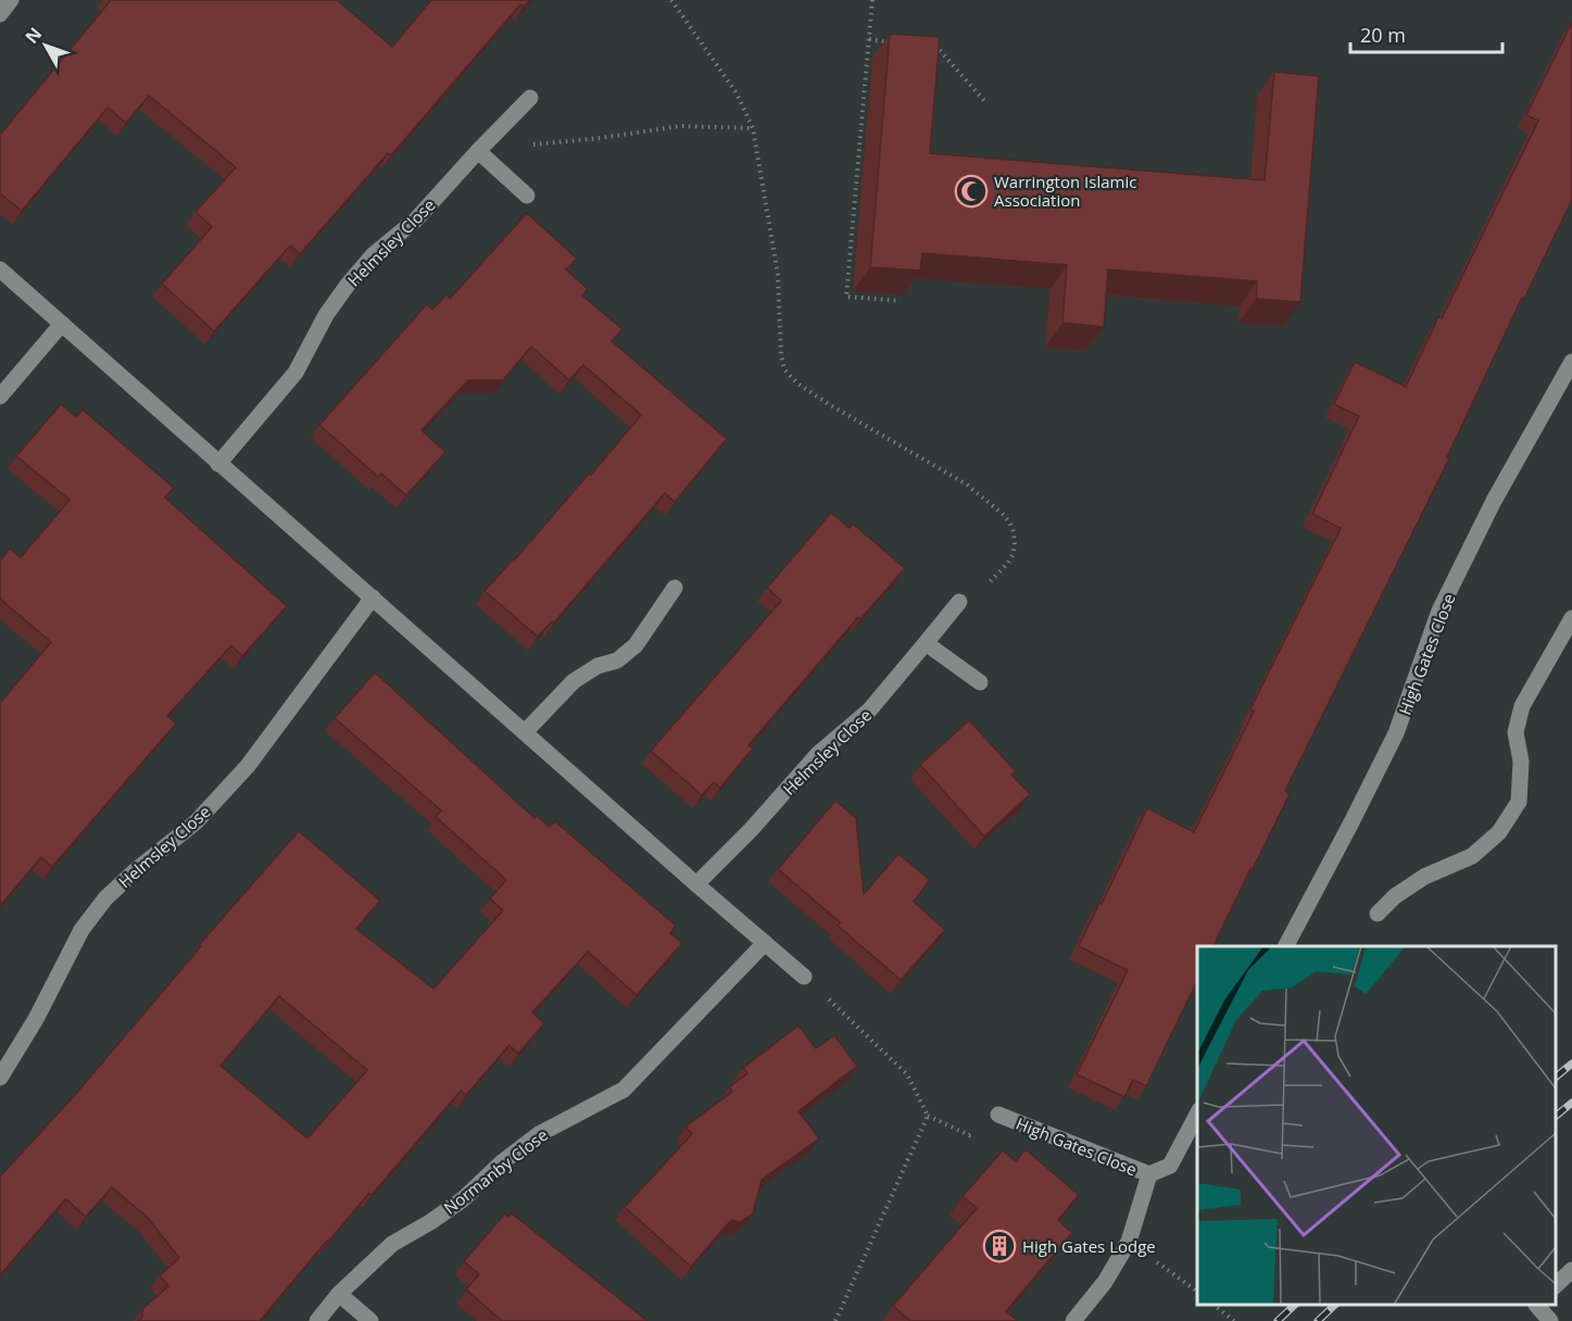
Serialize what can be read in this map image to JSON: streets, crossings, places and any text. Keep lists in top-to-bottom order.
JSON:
{
  "streets": {
    "street": ["Helmsley Close", "High Gates Close", "Normanby Close"]
  },
  "places": {
    "mosque": ["Warrington Islamic Association"],
    "building": ["High Gates Lodge"]
  },
  "scale_bar": "20 m",
  "north": "top left"
}
